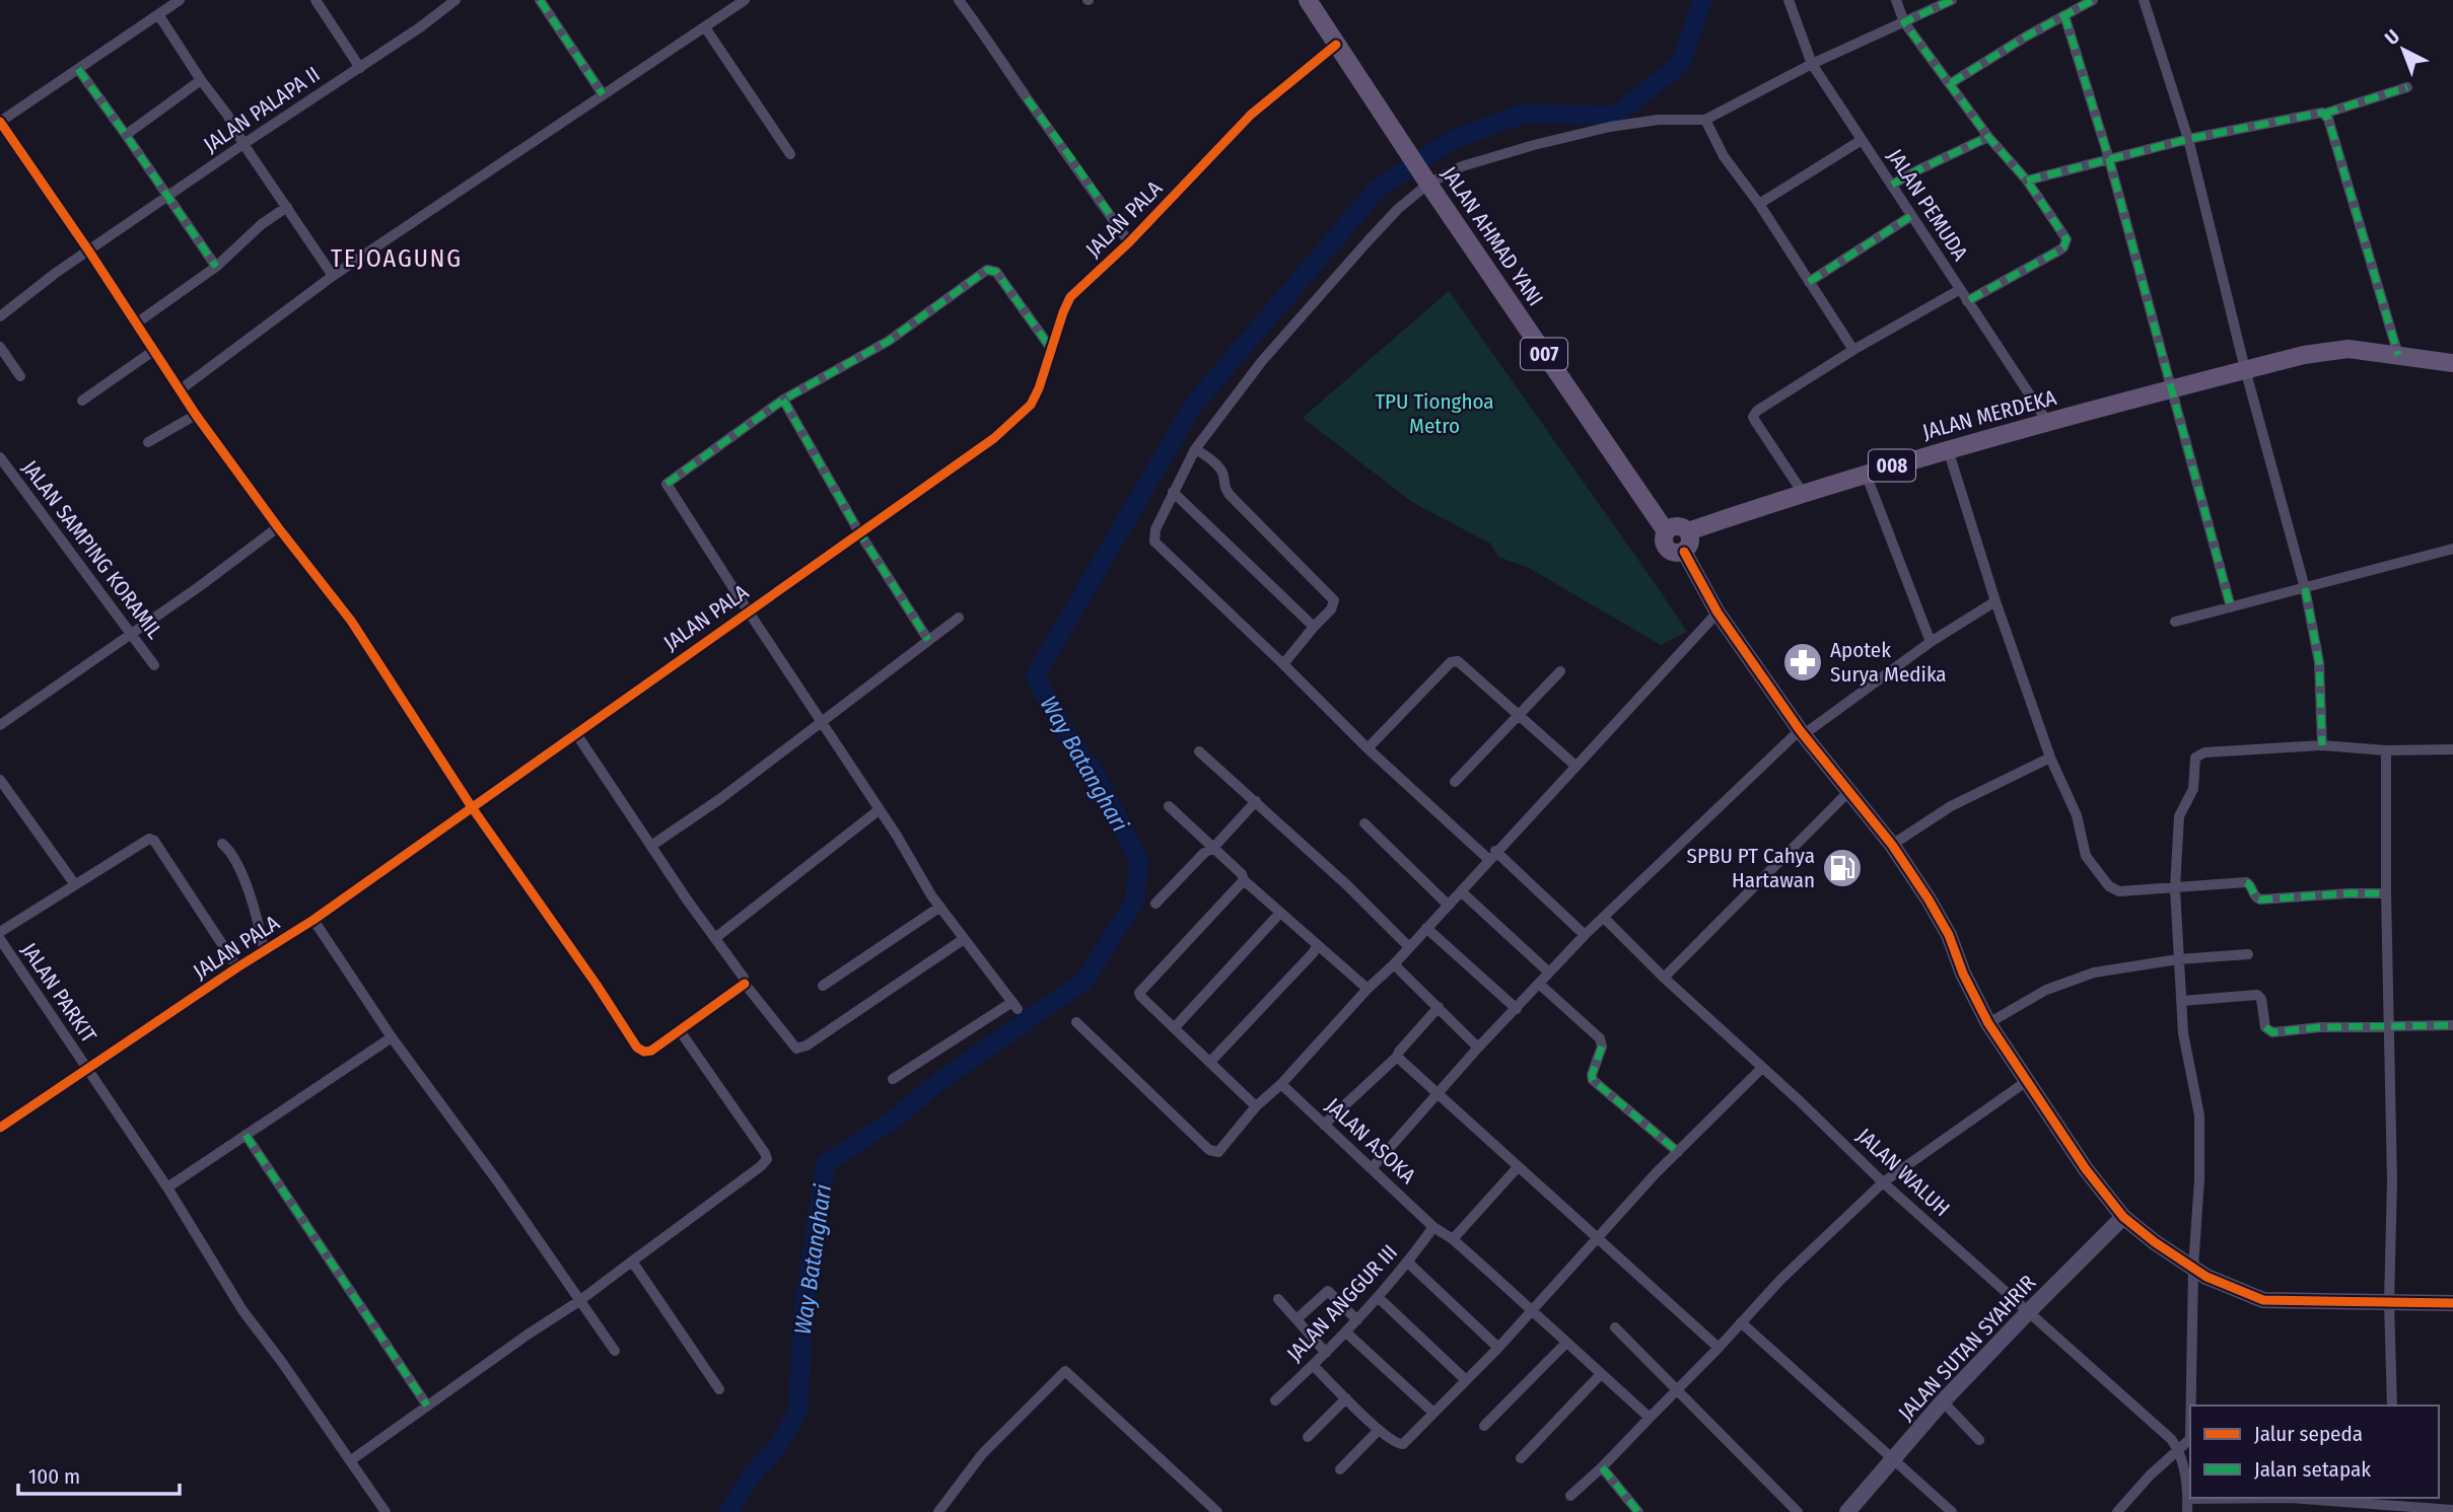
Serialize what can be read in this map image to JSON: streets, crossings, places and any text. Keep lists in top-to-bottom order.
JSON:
{
  "streets": {
    "main road": [
      "JALAN AHMAD YANI",
      "007",
      "JALAN MERDEKA",
      "008"
    ],
    "street": [
      "JALAN PALAPA II",
      "JALAN PEMUDA",
      "JALAN PALA",
      "JALAN SAMPING KORAMIL",
      "JALAN PARKIT",
      "JALAN ASOKA",
      "JALAN WALUH",
      "JALAN ANGGUR III",
      "JALAN SUTAN SYAHRIR"
    ]
  },
  "crossings": [
    ["JALAN PEMUDA", "JALAN MERDEKA"],
    ["JALAN PALA", "JALAN AHMAD YANI"],
    ["JALAN PALA", "JALAN PARKIT"],
    ["JALAN AHMAD YANI", "JALAN MERDEKA"],
    ["JALAN AHMAD YANI", "008"],
    ["JALAN MERDEKA", "008"],
    ["JALAN ASOKA", "JALAN ANGGUR III"],
    ["JALAN WALUH", "JALAN SUTAN SYAHRIR"]
  ],
  "districts": ["TEJOAGUNG"],
  "water": ["Way Batanghari"],
  "parks": ["TPU Tionghoa Metro"],
  "places": {
    "pharmacy": ["Apotek Surya Medika"],
    "fuel station": ["SPBU PT Cahya Hartawan"]
  },
  "legend": ["Jalur sepeda", "Jalan setapak"],
  "scale_bar": "100 m",
  "north": "top left"
}
